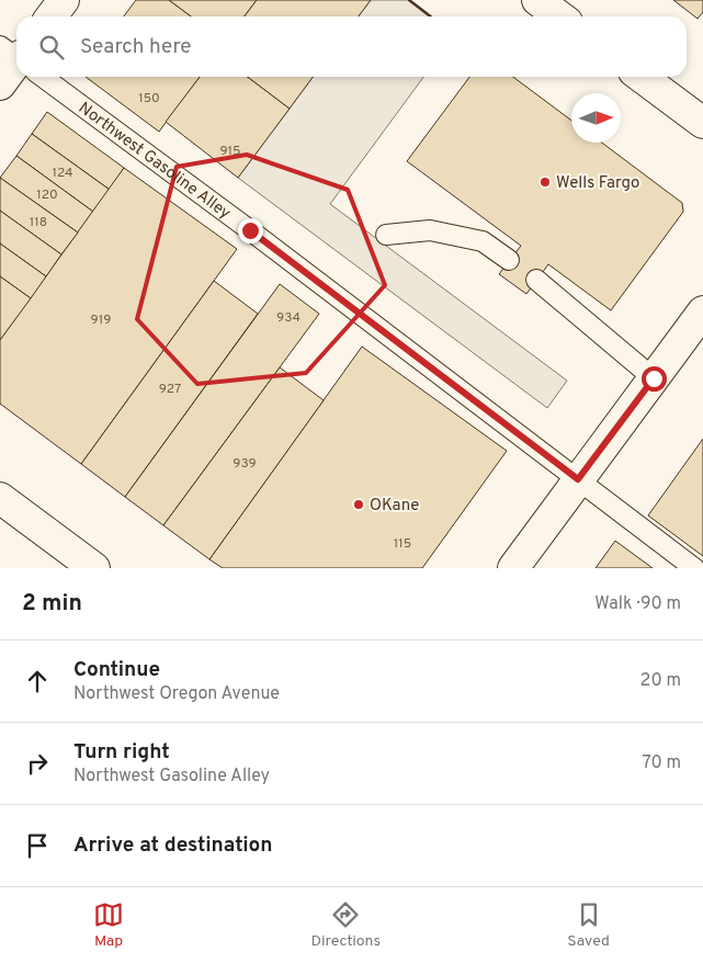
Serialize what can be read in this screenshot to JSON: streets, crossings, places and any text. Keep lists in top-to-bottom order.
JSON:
{
  "streets": {
    "lane": ["Northwest Gasoline Alley"]
  },
  "places": ["Wells Fargo", "OKane"],
  "house_numbers": [
    "150",
    "915",
    "124",
    "120",
    "118",
    "934",
    "919",
    "927",
    "939",
    "115"
  ],
  "north": "right",
  "page": {
    "search": "Search here",
    "heading": ["2 min", "Walk · 90 m"],
    "list": [
      ["Continue", "Northwest Oregon Avenue", "20 m"],
      ["Turn right", "Northwest Gasoline Alley", "70 m"],
      "Arrive at destination"
    ],
    "nav": ["Map", "Directions", "Saved"]
  }
}
